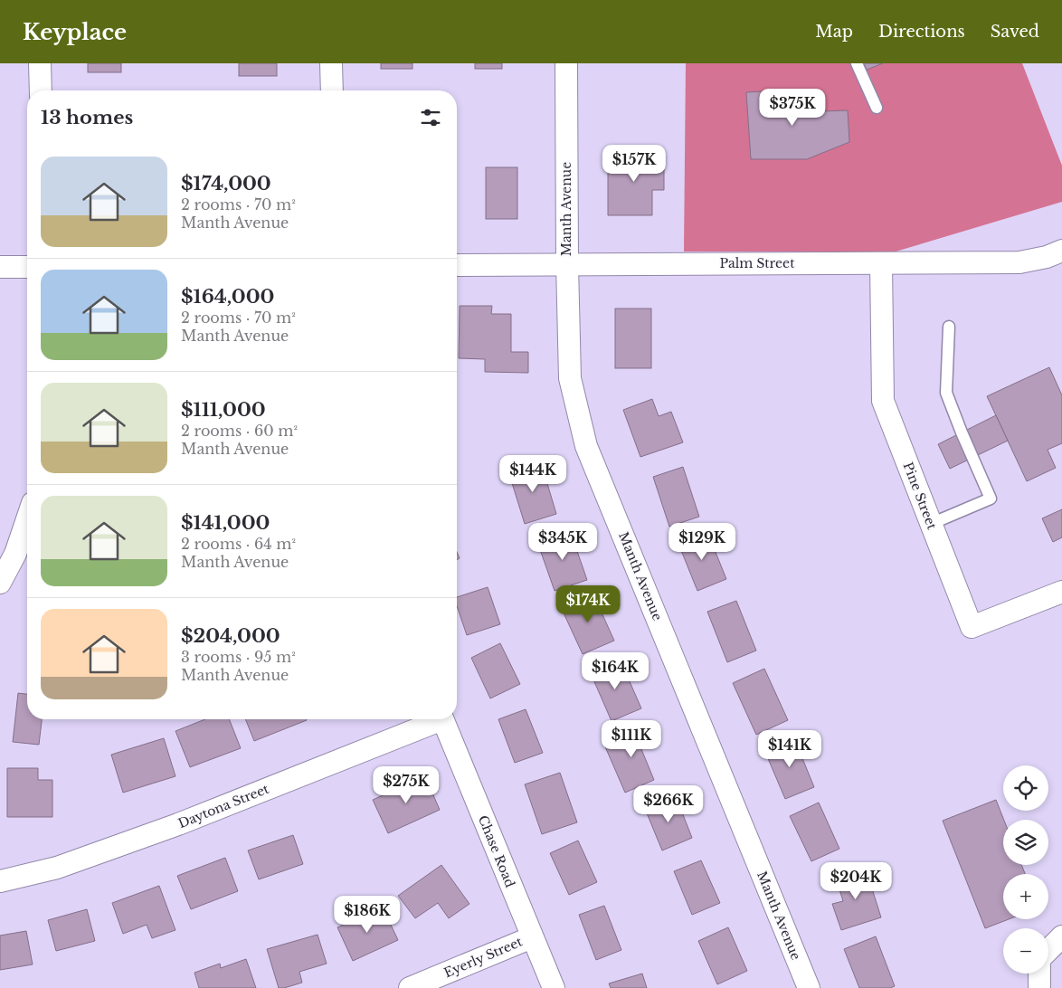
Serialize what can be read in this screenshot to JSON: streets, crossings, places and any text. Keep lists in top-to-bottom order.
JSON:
{
  "streets": {
    "street": [
      "Manth Avenue",
      "Palm Street",
      "Pine Street",
      "Daytona Street",
      "Chase Road",
      "Eyerly Street"
    ]
  },
  "crossings": [
    ["Manth Avenue", "Palm Street"],
    ["Palm Street", "Pine Street"],
    ["Chase Road", "Eyerly Street"]
  ],
  "page": {
    "header": "Keyplace",
    "nav": ["Map", "Directions", "Saved"],
    "price": [
      "$375K",
      "$157K",
      "$144K",
      "$345K",
      "$129K",
      "$174K",
      "$164K",
      "$111K",
      "$141K",
      "$275K",
      "$266K",
      "$204K",
      "$186K"
    ],
    "heading": "13 homes",
    "list": [
      {
        "name": "$174,000",
        "note": "2 rooms · 70 m² · Manth Avenue"
      },
      {
        "name": "$164,000",
        "note": "2 rooms · 70 m² · Manth Avenue"
      },
      {
        "name": "$111,000",
        "note": "2 rooms · 60 m² · Manth Avenue"
      },
      {
        "name": "$141,000",
        "note": "2 rooms · 64 m² · Manth Avenue"
      },
      {
        "name": "$204,000",
        "note": "3 rooms · 95 m² · Manth Avenue"
      }
    ],
    "map_buttons": ["+", "−"]
  }
}
